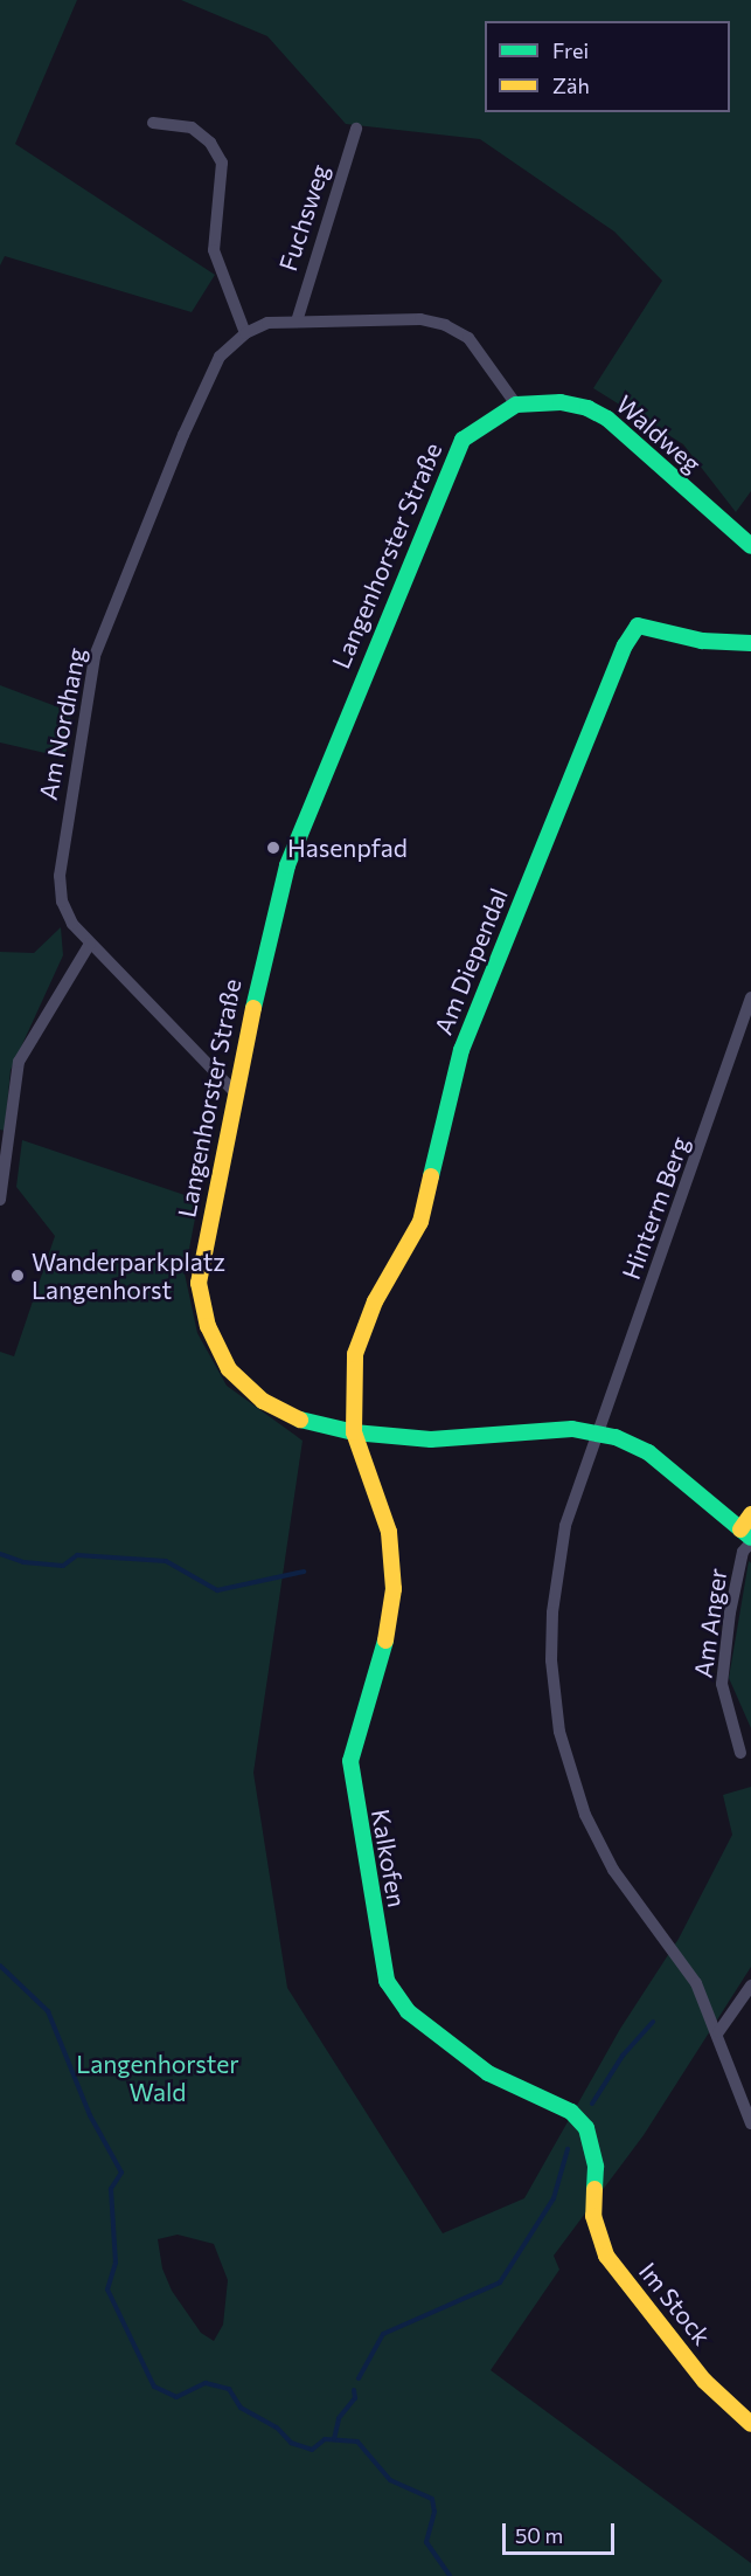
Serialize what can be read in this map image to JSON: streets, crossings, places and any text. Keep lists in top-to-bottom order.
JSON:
{
  "streets": {
    "street": [
      "Fuchsweg",
      "Waldweg",
      "Langenhorster Straße",
      "Am Nordhang",
      "Am Diependal",
      "Hinterm Berg",
      "Am Anger",
      "Kalkofen",
      "Im Stock"
    ]
  },
  "crossings": [
    ["Fuchsweg", "Am Nordhang"],
    ["Waldweg", "Langenhorster Straße"],
    ["Waldweg", "Am Nordhang"],
    ["Langenhorster Straße", "Am Nordhang"],
    ["Langenhorster Straße", "Am Diependal"],
    ["Langenhorster Straße", "Hinterm Berg"],
    ["Langenhorster Straße", "Am Anger"],
    ["Langenhorster Straße", "Kalkofen"],
    ["Am Diependal", "Kalkofen"],
    ["Kalkofen", "Im Stock"]
  ],
  "parks": ["Langenhorster Wald"],
  "places": ["Hasenpfad", "Wanderparkplatz Langenhorst"],
  "legend": ["Frei", "Zäh"],
  "scale_bar": "50 m"
}
